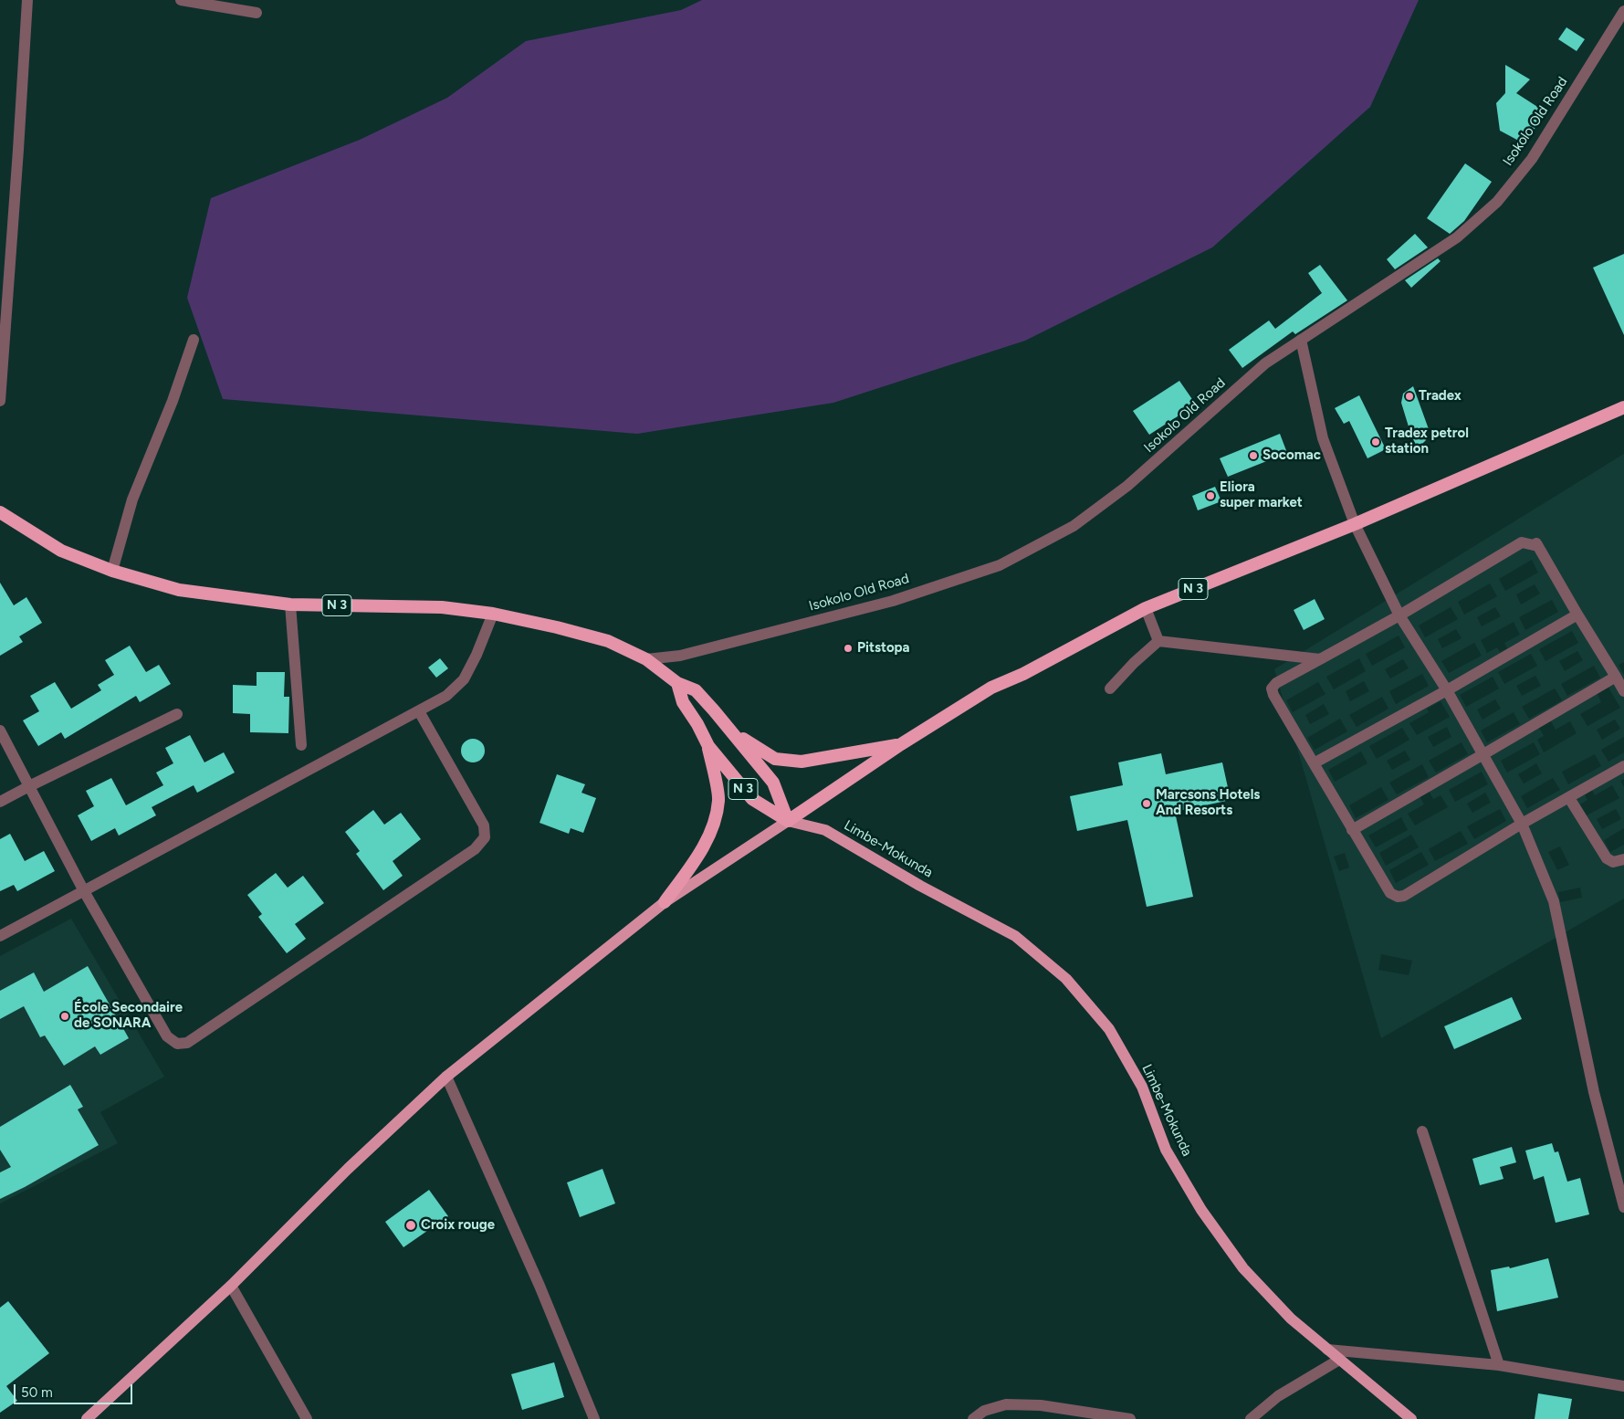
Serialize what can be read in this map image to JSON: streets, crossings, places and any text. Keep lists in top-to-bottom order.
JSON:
{
  "streets": {
    "highway": ["N 3"],
    "main road": ["Limbe-Mokunda"],
    "street": ["Isokolo Old Road"]
  },
  "crossings": [
    ["Isokolo Old Road", "N 3"],
    ["N 3", "Limbe-Mokunda"]
  ],
  "places": [
    "Tradex",
    "Tradex petrol station",
    "Socomac",
    "Eliora super market",
    "Pitstopa",
    "Marcsons Hotels And Resorts",
    "École Secondaire de SONARA",
    "Croix rouge"
  ],
  "scale_bar": "50 m"
}
